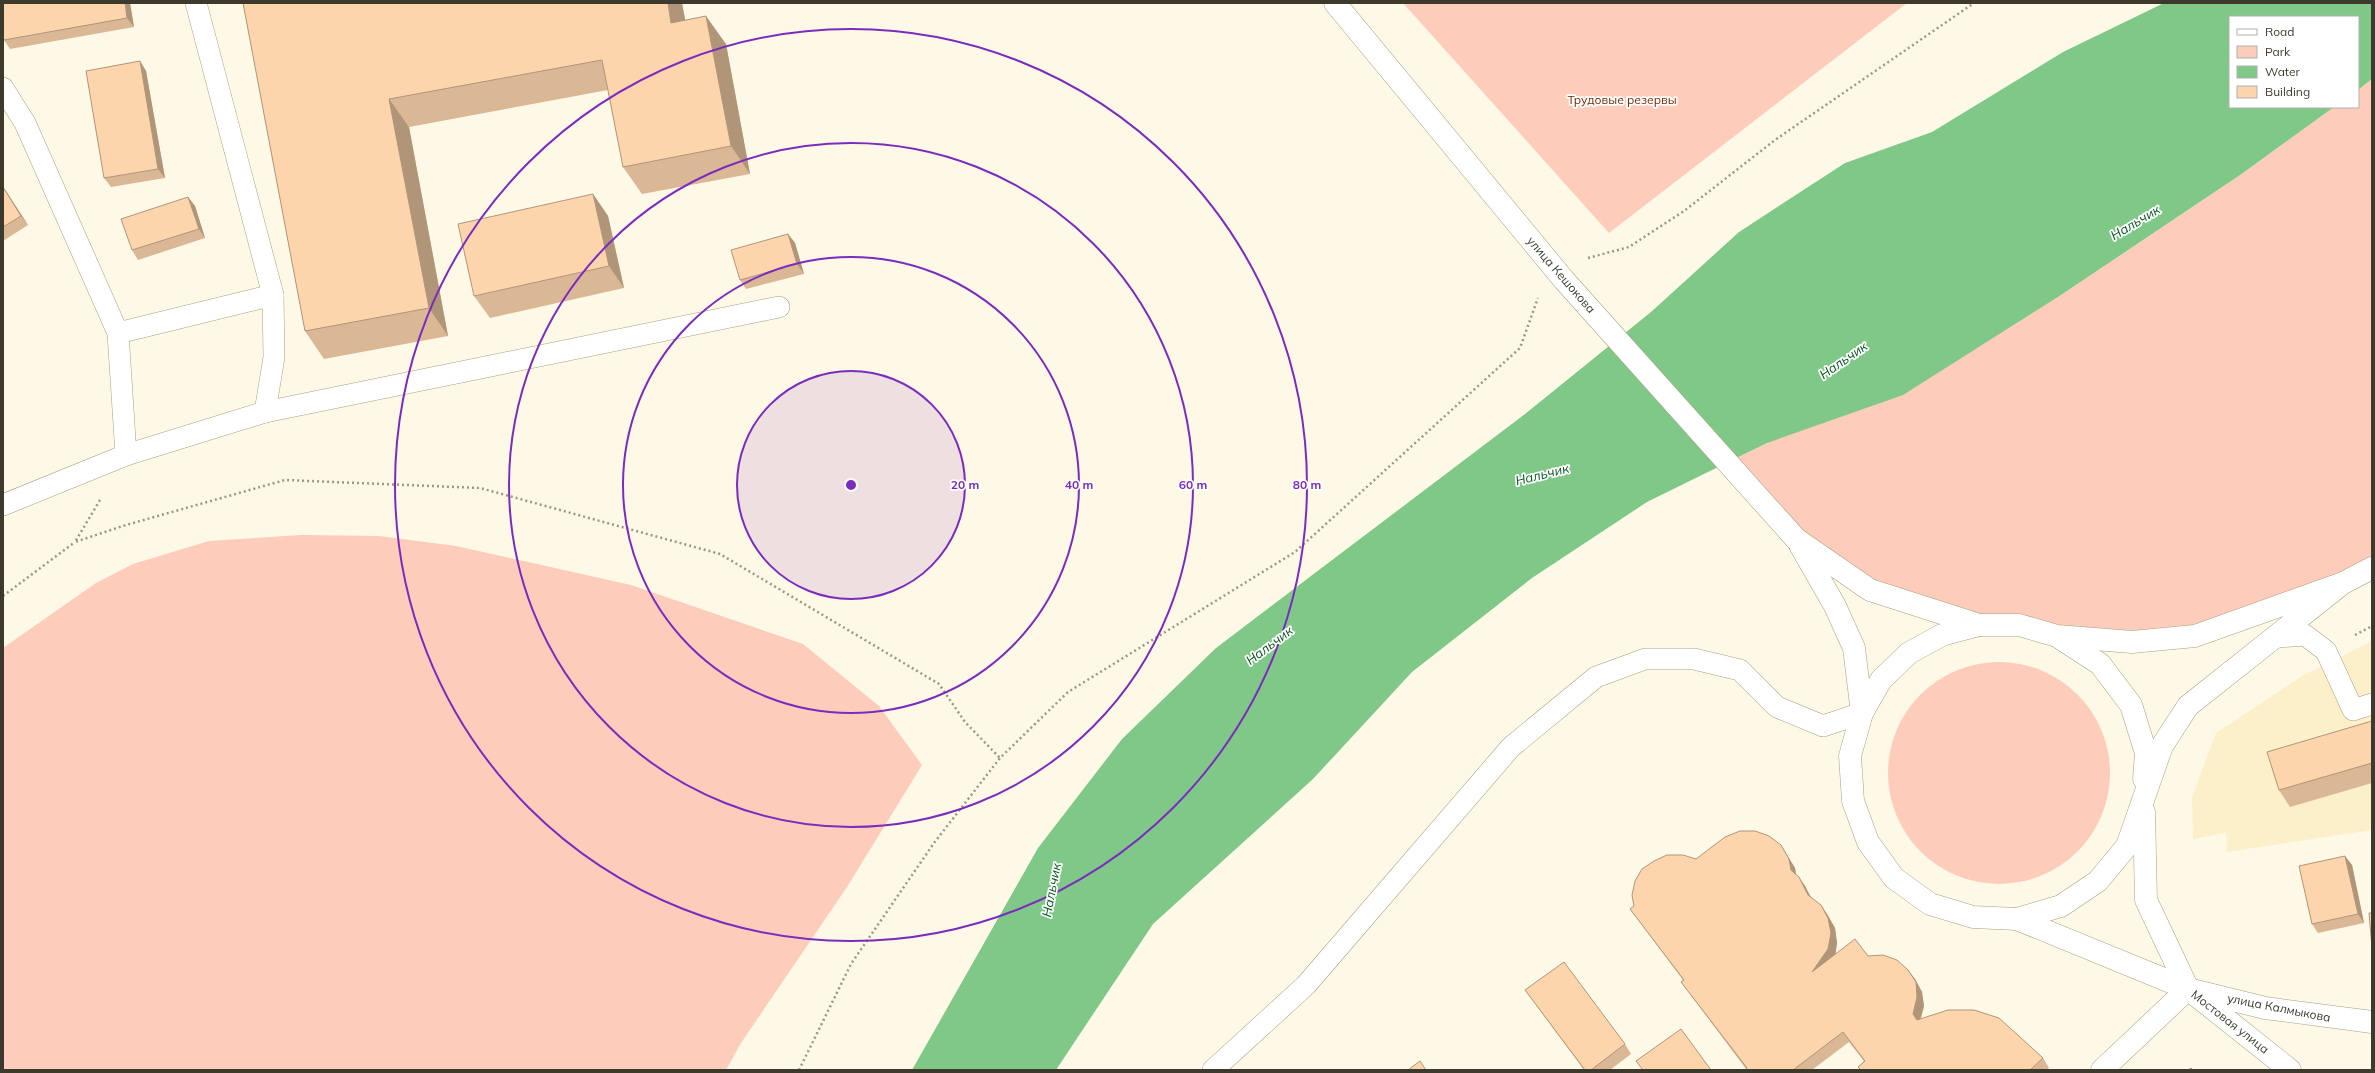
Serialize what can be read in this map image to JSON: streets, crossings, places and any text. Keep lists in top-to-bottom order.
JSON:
{
  "streets": {
    "main road": ["улица Кешокова", "улица Калмыкова", "Мостовая улица"]
  },
  "crossings": [
    ["улица Калмыкова", "Мостовая улица"]
  ],
  "water": ["Нальчик"],
  "parks": ["Трудовые резервы"],
  "legend": [
    "Road",
    "Park",
    "Water",
    "Building"
  ],
  "rings": [
    "20 m",
    "40 m",
    "60 m",
    "80 m"
  ]
}
